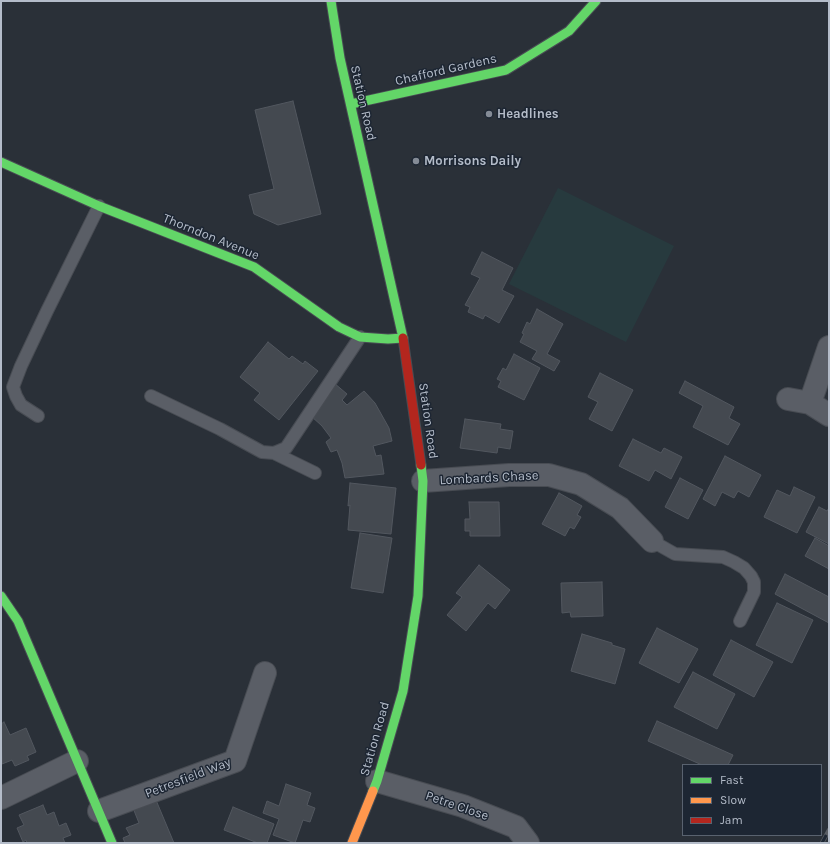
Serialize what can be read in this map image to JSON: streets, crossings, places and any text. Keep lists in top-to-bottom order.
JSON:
{
  "streets": {
    "street": [
      "Chafford Gardens",
      "Station Road",
      "Thorndon Avenue",
      "Lombards Chase",
      "Petresfield Way",
      "Petre Close"
    ]
  },
  "crossings": [
    ["Chafford Gardens", "Station Road"],
    ["Station Road", "Thorndon Avenue"],
    ["Station Road", "Lombards Chase"],
    ["Station Road", "Petre Close"]
  ],
  "places": ["Headlines", "Morrisons Daily"],
  "legend": ["Fast", "Slow", "Jam"]
}
